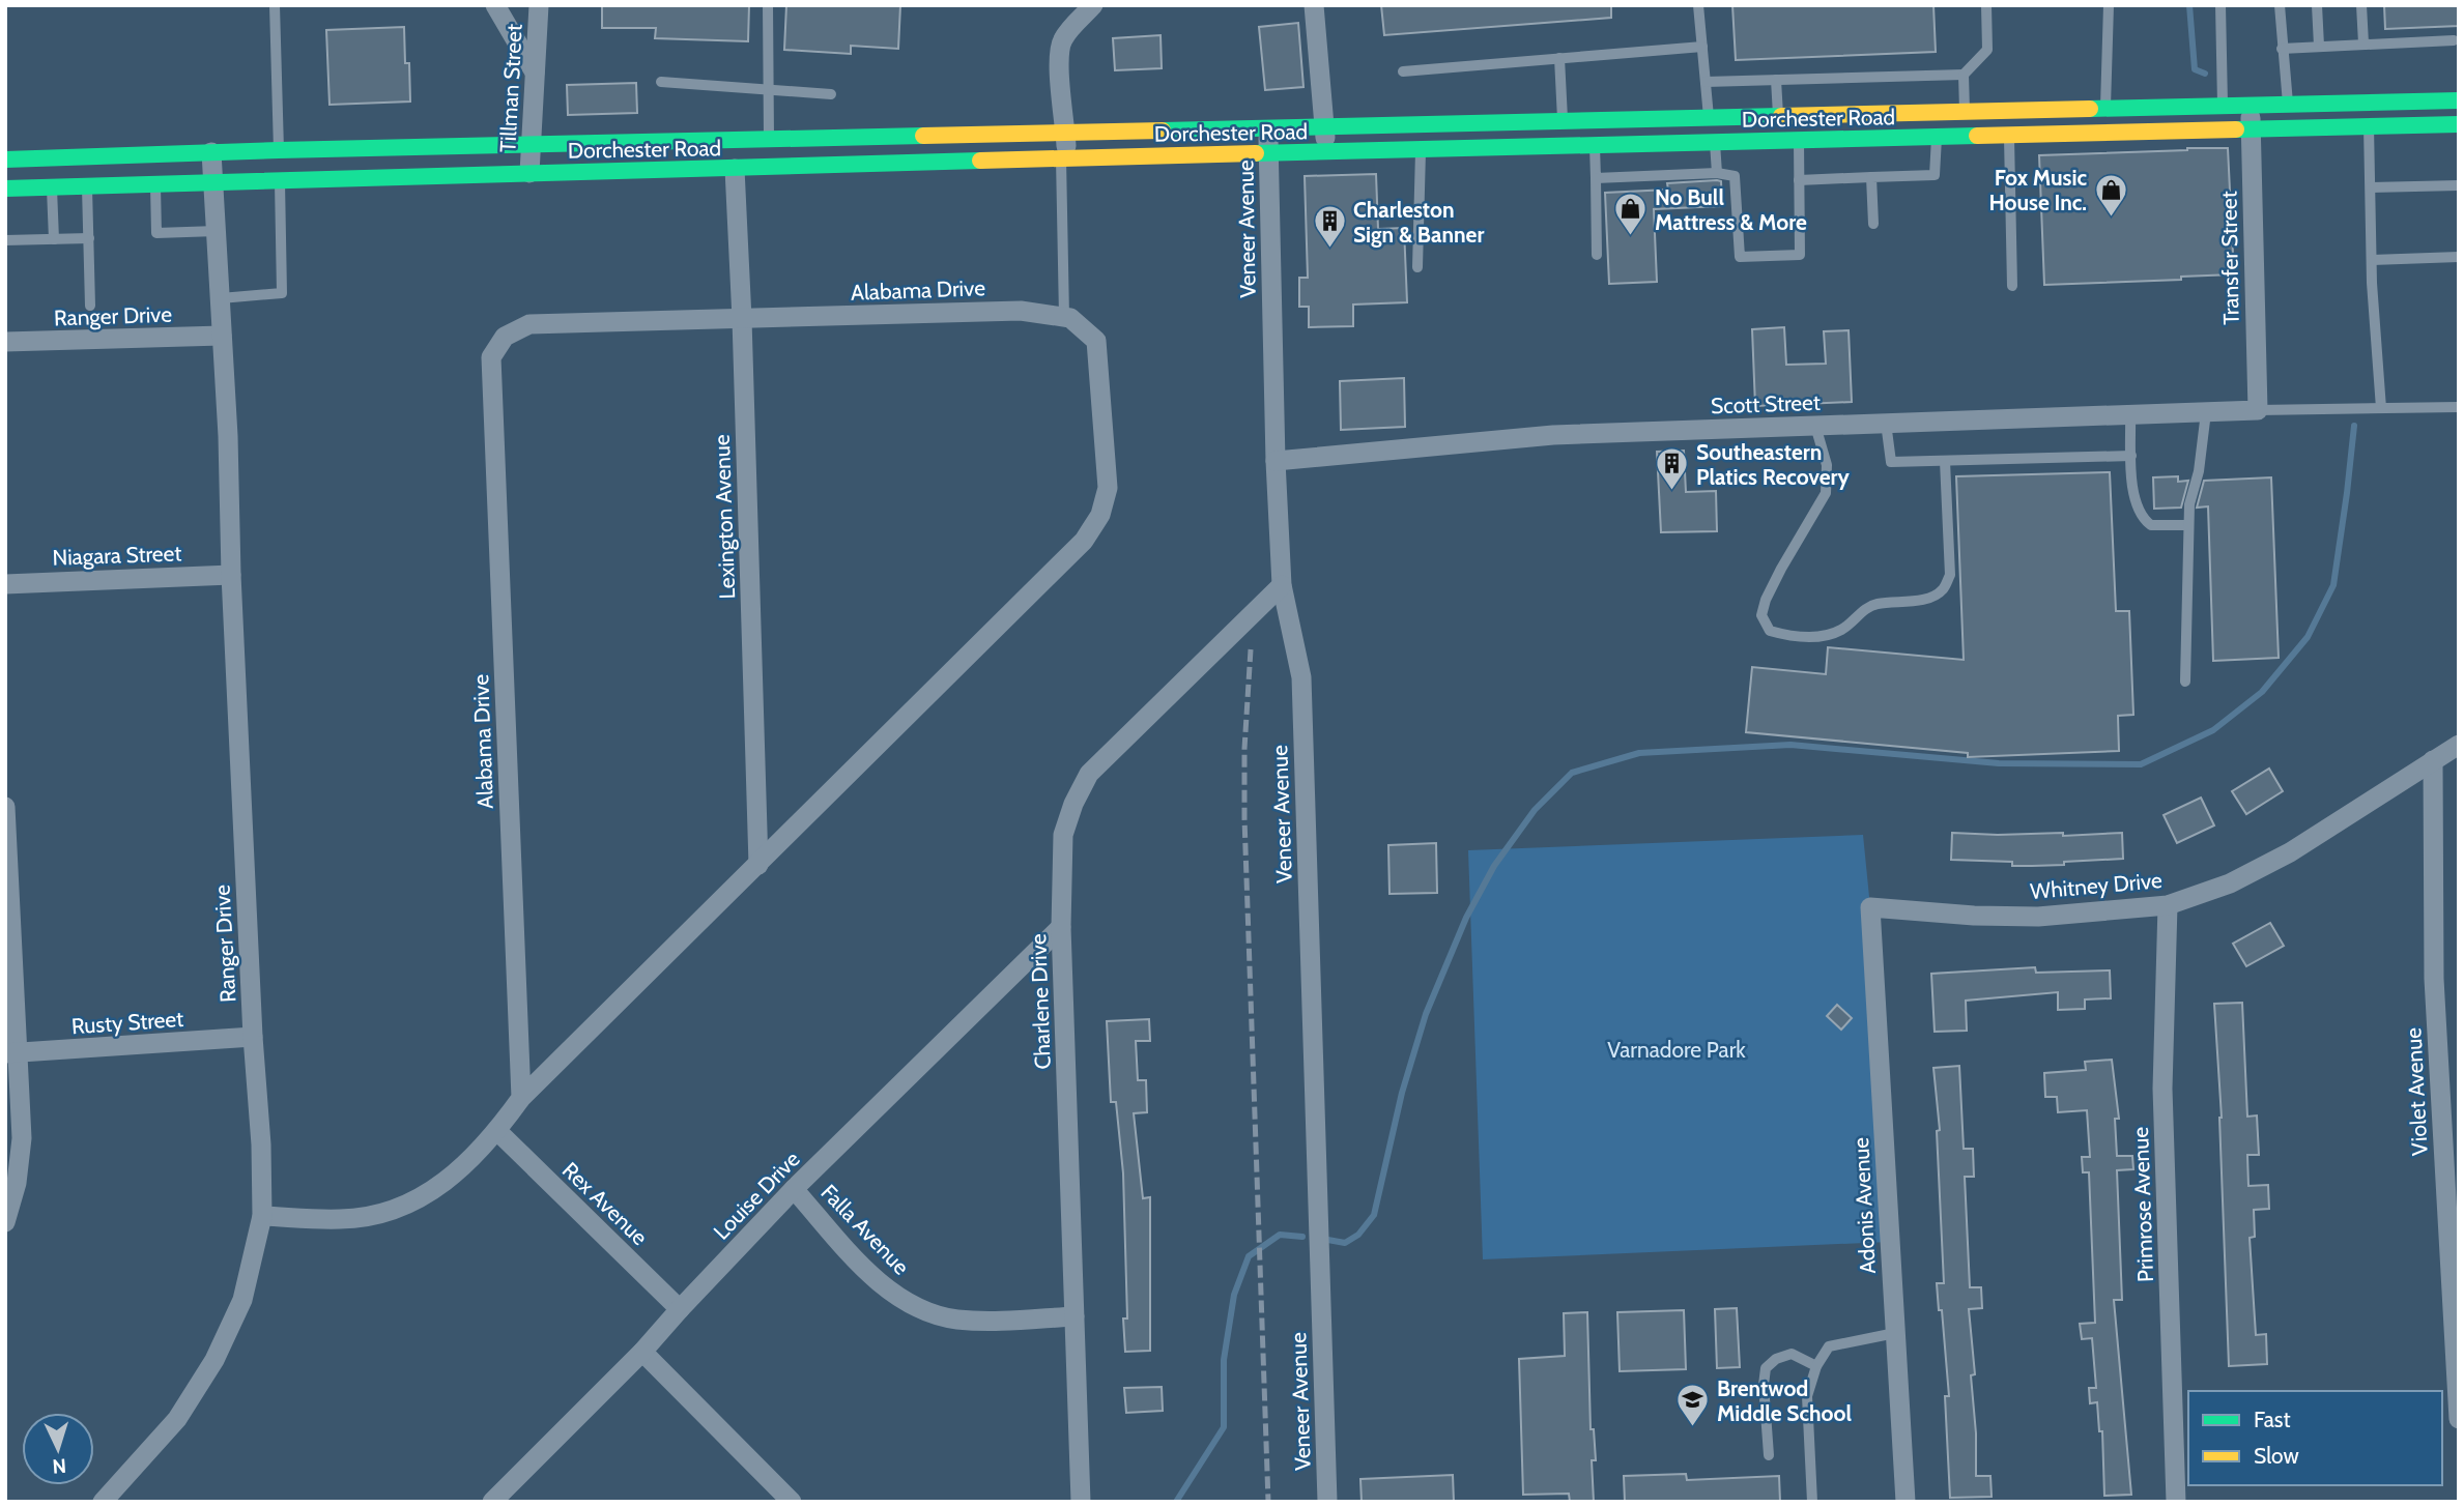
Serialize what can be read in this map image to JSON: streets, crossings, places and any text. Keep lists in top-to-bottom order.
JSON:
{
  "streets": {
    "main road": ["Dorchester Road"],
    "street": [
      "Tillman Street",
      "Veneer Avenue",
      "Transfer Street",
      "Alabama Drive",
      "Ranger Drive",
      "Scott Street",
      "Lexington Avenue",
      "Niagara Street",
      "Whitney Drive",
      "Charlene Drive",
      "Rusty Street",
      "Violet Avenue",
      "Louise Drive",
      "Rex Avenue",
      "Primrose Avenue",
      "Adonis Avenue",
      "Falla Avenue"
    ]
  },
  "crossings": [
    ["Tillman Street", "Dorchester Road"],
    ["Dorchester Road", "Veneer Avenue"],
    ["Dorchester Road", "Transfer Street"],
    ["Dorchester Road", "Ranger Drive"],
    ["Dorchester Road", "Lexington Avenue"],
    ["Veneer Avenue", "Scott Street"],
    ["Veneer Avenue", "Charlene Drive"],
    ["Transfer Street", "Scott Street"],
    ["Alabama Drive", "Ranger Drive"],
    ["Alabama Drive", "Lexington Avenue"],
    ["Alabama Drive", "Rex Avenue"],
    ["Ranger Drive", "Niagara Street"],
    ["Ranger Drive", "Rusty Street"],
    ["Whitney Drive", "Violet Avenue"],
    ["Whitney Drive", "Primrose Avenue"],
    ["Whitney Drive", "Adonis Avenue"],
    ["Charlene Drive", "Louise Drive"],
    ["Charlene Drive", "Falla Avenue"],
    ["Louise Drive", "Rex Avenue"],
    ["Louise Drive", "Falla Avenue"]
  ],
  "parks": ["Varnadore Park"],
  "places": {
    "shop": ["Fox Music House Inc.", "No Bull Mattress & More"],
    "building": ["Charleston Sign & Banner", "Southeastern Platics Recovery"],
    "school or university": ["Brentwod Middle School"]
  },
  "legend": ["Fast", "Slow"],
  "north": "bottom"
}
